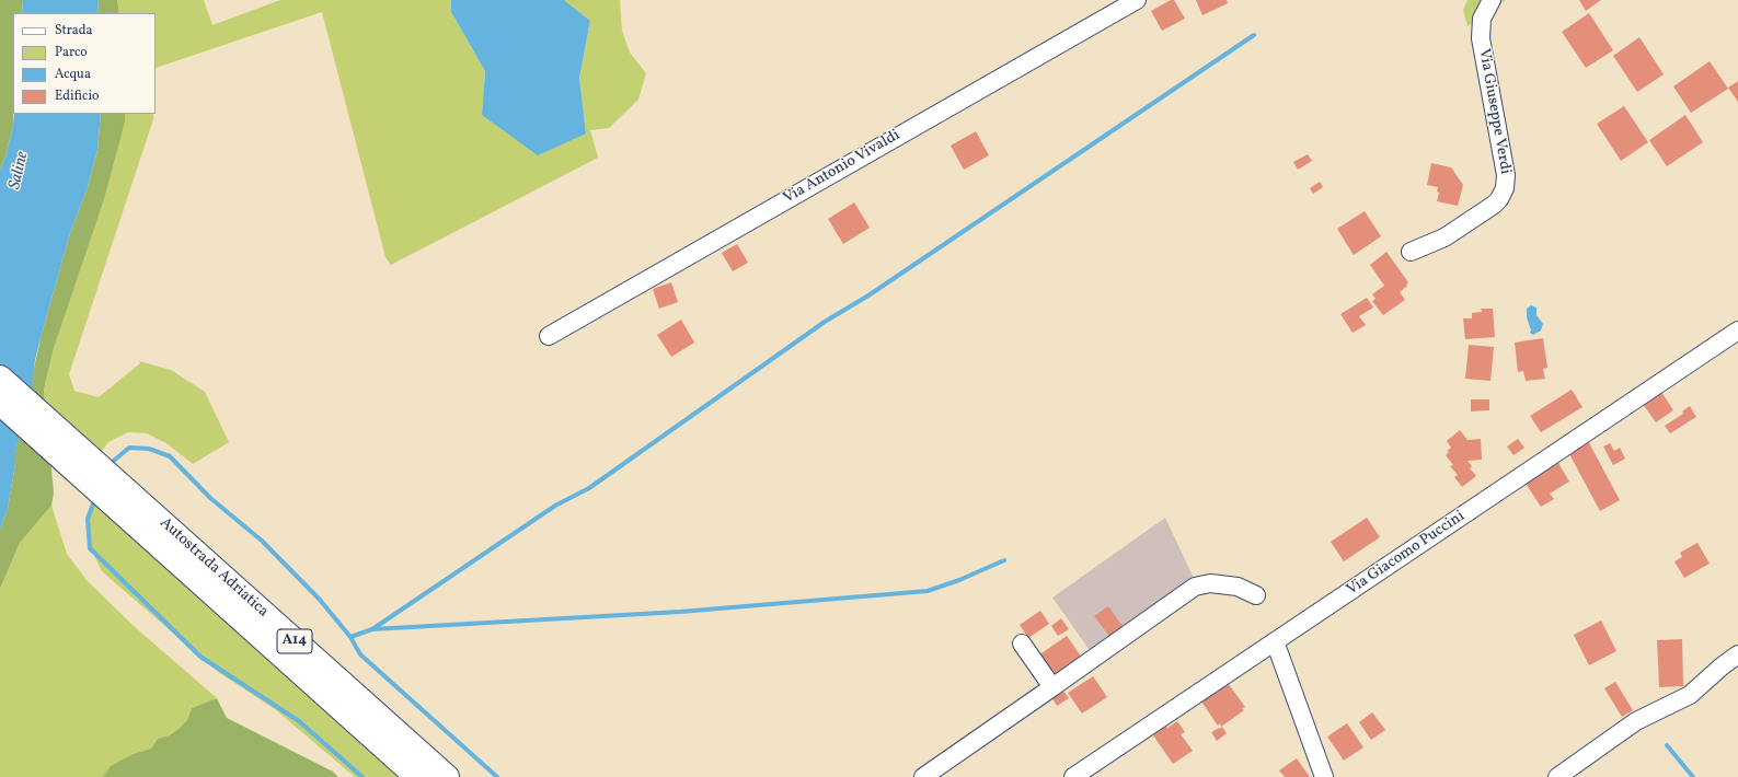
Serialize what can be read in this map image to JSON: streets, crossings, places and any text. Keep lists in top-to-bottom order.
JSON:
{
  "streets": {
    "highway": ["Autostrada Adriatica", "A14"],
    "street": ["Via Giuseppe Verdi", "Via Antonio Vivaldi", "Via Giacomo Puccini"]
  },
  "water": ["Saline"],
  "legend": [
    "Strada",
    "Parco",
    "Acqua",
    "Edificio"
  ]
}
